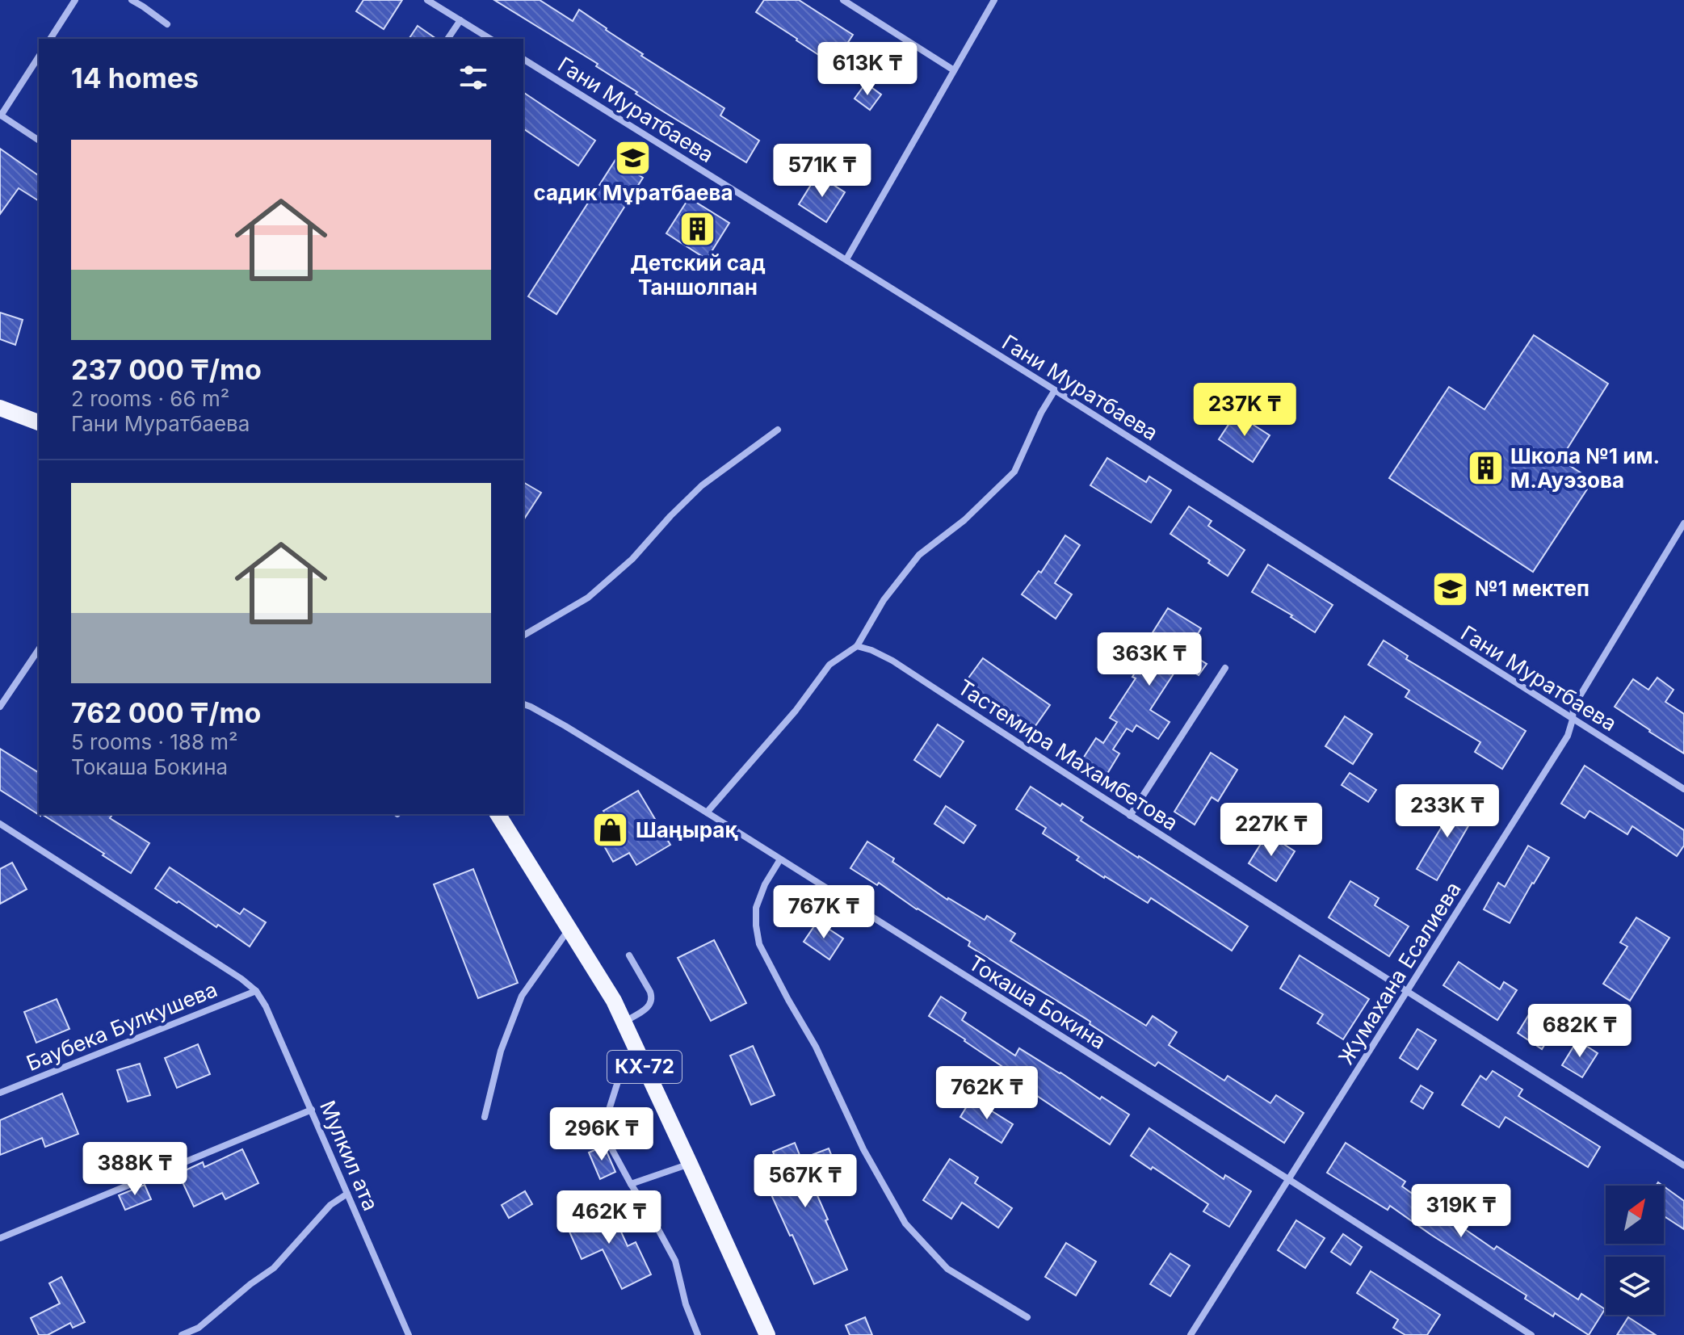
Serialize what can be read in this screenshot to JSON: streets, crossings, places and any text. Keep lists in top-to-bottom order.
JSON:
{
  "streets": {
    "main road": ["КХ-72"],
    "street": [
      "Гани Муратбаева",
      "Тастемира Махамбетова",
      "Жумахана Есалиева",
      "Токаша Бокина",
      "Баубека Булкушева",
      "Мулкил ата"
    ]
  },
  "crossings": [
    ["Гани Муратбаева", "Жумахана Есалиева"],
    ["Тастемира Махамбетова", "Жумахана Есалиева"],
    ["Жумахана Есалиева", "Токаша Бокина"],
    ["Баубека Булкушева", "Мулкил ата"]
  ],
  "places": {
    "school or university": ["садик Мұратбаева", "№1 мектеп"],
    "building": ["Детский сад Таншолпан", "Школа №1 им. М.Ауэзова"],
    "shop": ["Шаңырақ"]
  },
  "north": "top right",
  "page": {
    "heading": "14 homes",
    "price": [
      "613K ₸",
      "571K ₸",
      "237K ₸",
      "363K ₸",
      "233K ₸",
      "227K ₸",
      "767K ₸",
      "682K ₸",
      "762K ₸",
      "296K ₸",
      "388K ₸",
      "567K ₸",
      "319K ₸",
      "462K ₸"
    ],
    "list": [
      {
        "name": "237 000 ₸/mo",
        "note": "2 rooms · 66 m² · Гани Муратбаева"
      },
      {
        "name": "762 000 ₸/mo",
        "note": "5 rooms · 188 m² · Токаша Бокина"
      }
    ]
  }
}
